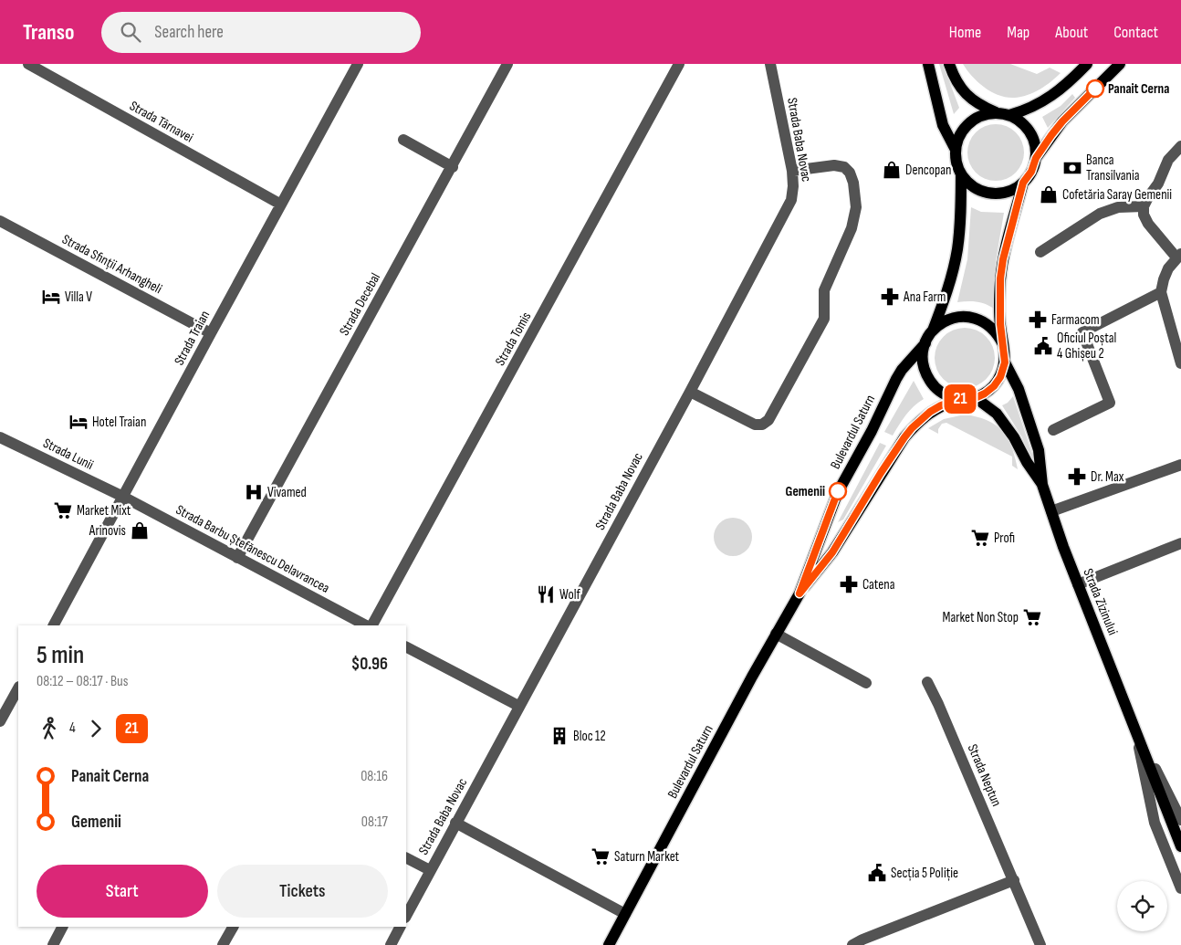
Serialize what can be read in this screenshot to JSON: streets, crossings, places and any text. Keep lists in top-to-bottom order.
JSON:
{
  "streets": {
    "main road": ["Bulevardul Saturn", "Strada Zizinului"],
    "street": [
      "Strada Târnavei",
      "Strada Baba Novac",
      "Strada Sfinții Arhangheli",
      "Strada Decebal",
      "Strada Traian",
      "Strada Tomis",
      "Strada Lunii",
      "Strada Barbu Ștefănescu Delavrancea",
      "Strada Neptun"
    ]
  },
  "crossings": [
    ["Strada Târnavei", "Strada Traian"],
    ["Strada Sfinții Arhangheli", "Strada Traian"],
    ["Strada Decebal", "Strada Barbu Ștefănescu Delavrancea"],
    ["Strada Traian", "Strada Lunii"],
    ["Strada Traian", "Strada Barbu Ștefănescu Delavrancea"],
    ["Bulevardul Saturn", "Strada Zizinului"],
    ["Strada Lunii", "Strada Barbu Ștefănescu Delavrancea"]
  ],
  "places": {
    "other": ["Panait Cerna", "Gemenii"],
    "bank": ["Banca Transilvania"],
    "shop": ["Dencopan", "Cofetăria Saray Gemenii", "Arinovis"],
    "hotel": ["Villa V", "Hotel Traian"],
    "pharmacy": [
      "Ana Farm",
      "Farmacom",
      "Dr. Max",
      "Catena"
    ],
    "public building": ["Oficiul Poștal 4 Ghișeu 2", "Secția 5 Poliție"],
    "hospital": ["Vivamed"],
    "supermarket": [
      "Market Mixt",
      "Profi",
      "Market Non Stop",
      "Saturn Market"
    ],
    "restaurant": ["Wolf"],
    "building": ["Bloc 12"]
  },
  "lines": ["bus line 21"],
  "page": {
    "header": "Transo",
    "search": "Search here",
    "nav": [
      "Home",
      "Map",
      "About",
      "Contact"
    ],
    "on_map": "21",
    "heading": ["5 min", "08:12 – 08:17 · Bus", "$0.96"],
    "legs": ["4", "21"],
    "list": [
      {
        "name": "Panait Cerna",
        "value": "08:16"
      },
      {
        "name": "Gemenii",
        "value": "08:17"
      }
    ],
    "buttons": ["Start", "Tickets"]
  }
}
